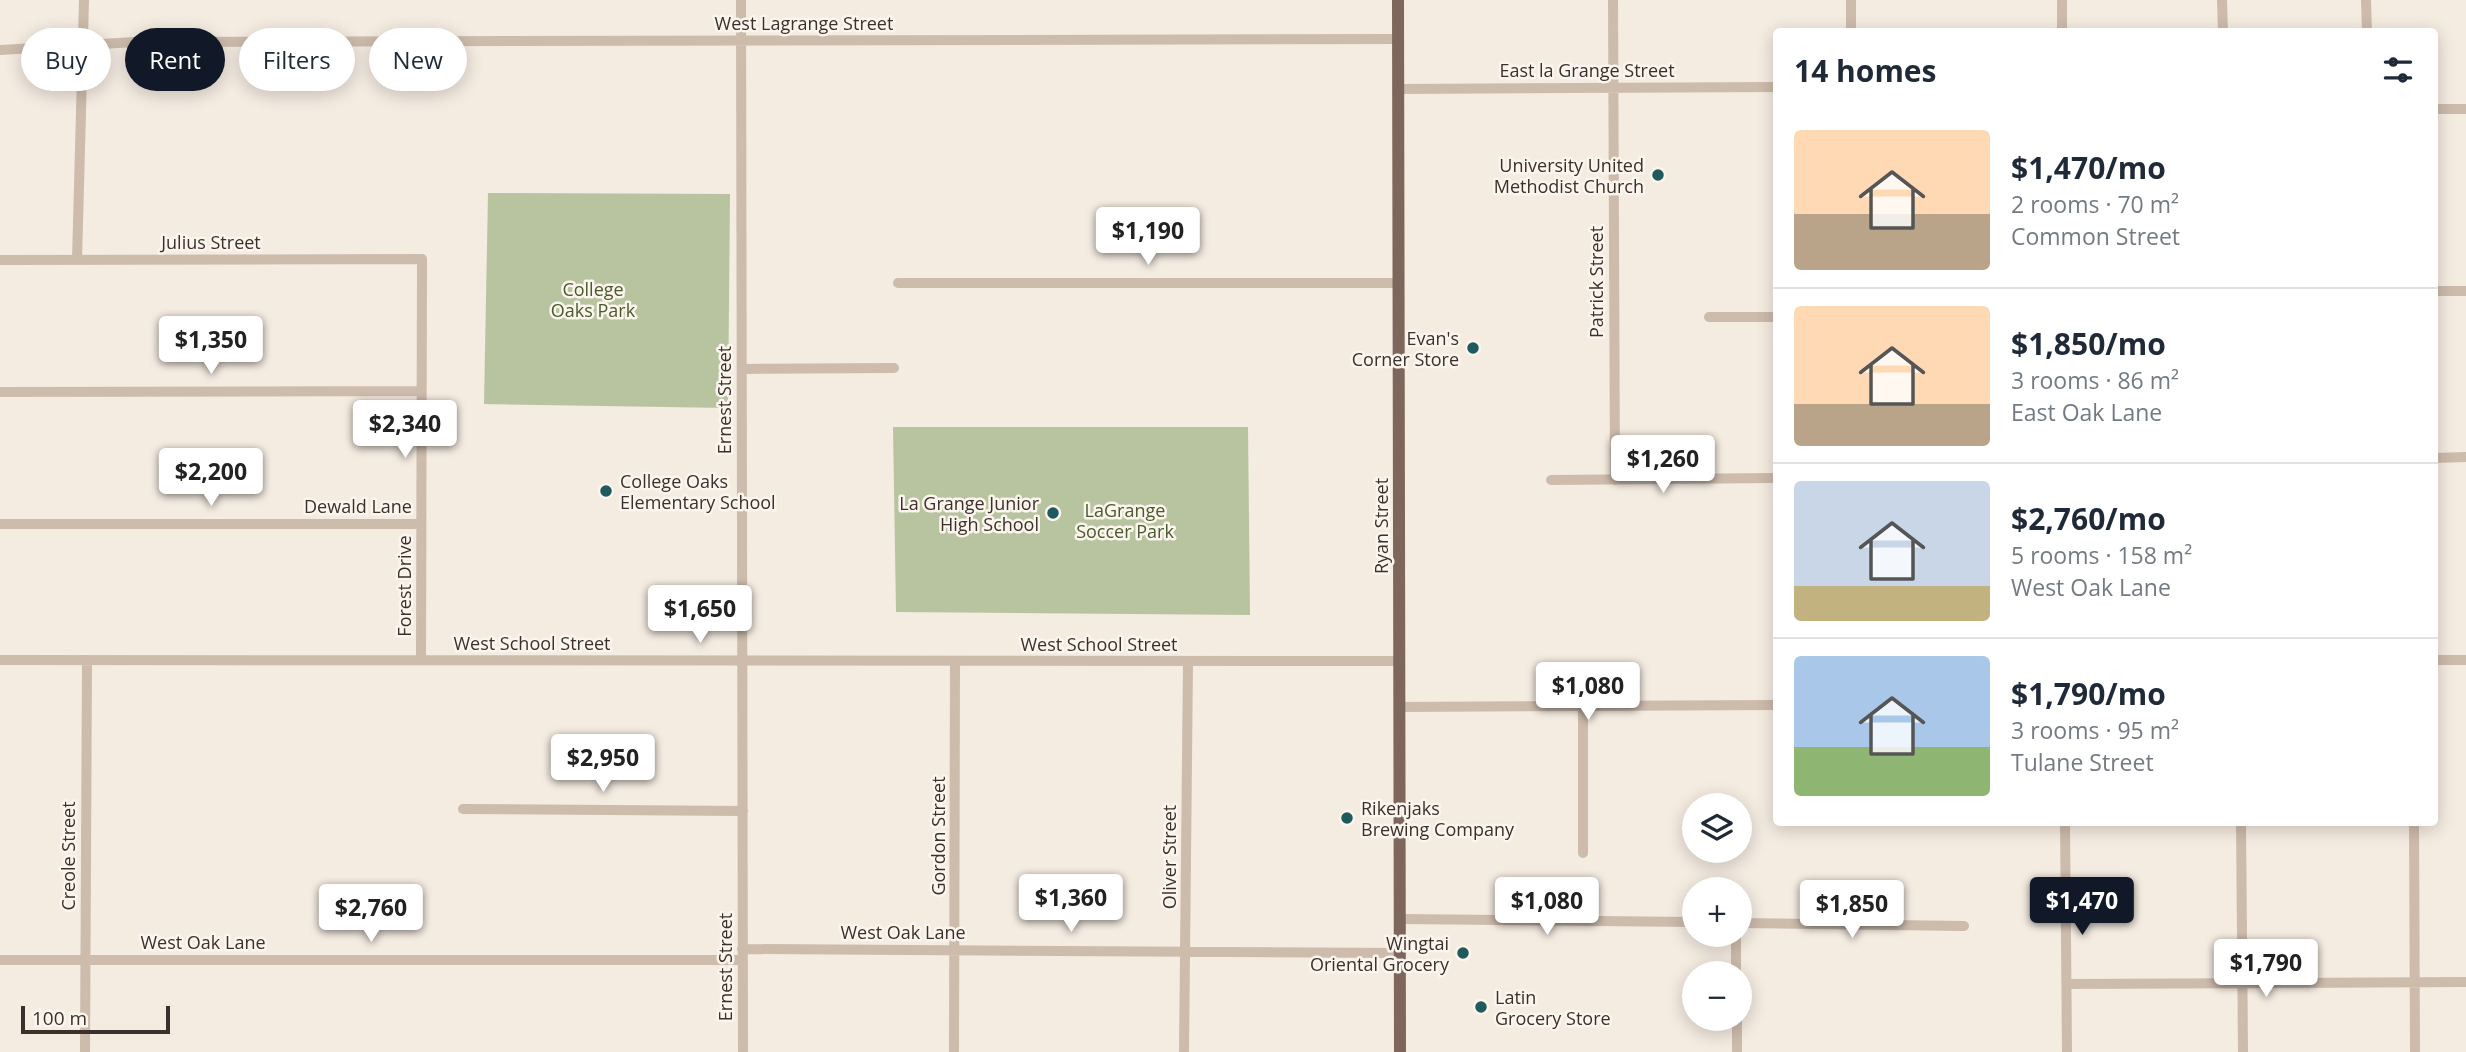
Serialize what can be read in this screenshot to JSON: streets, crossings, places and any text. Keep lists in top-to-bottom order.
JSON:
{
  "streets": {
    "main road": ["Ryan Street"],
    "street": [
      "West Lagrange Street",
      "East la Grange Street",
      "Julius Street",
      "Patrick Street",
      "Ernest Street",
      "Dewald Lane",
      "Forest Drive",
      "West School Street",
      "Gordon Street",
      "Creole Street",
      "Oliver Street",
      "West Oak Lane"
    ]
  },
  "crossings": [
    ["West Lagrange Street", "Ernest Street"],
    ["West Lagrange Street", "Ryan Street"],
    ["East la Grange Street", "Patrick Street"],
    ["East la Grange Street", "Ryan Street"],
    ["Julius Street", "Forest Drive"],
    ["Ernest Street", "West School Street"],
    ["Ernest Street", "West Oak Lane"],
    ["Dewald Lane", "Forest Drive"],
    ["Ryan Street", "West School Street"],
    ["Ryan Street", "West Oak Lane"],
    ["Forest Drive", "West School Street"],
    ["West School Street", "Gordon Street"],
    ["West School Street", "Creole Street"],
    ["West School Street", "Oliver Street"],
    ["Gordon Street", "West Oak Lane"],
    ["Creole Street", "West Oak Lane"],
    ["Oliver Street", "West Oak Lane"]
  ],
  "parks": ["College Oaks Park", "LaGrange Soccer Park"],
  "places": [
    "University United Methodist Church",
    "Evan's Corner Store",
    "College Oaks Elementary School",
    "La Grange Junior High School",
    "Rikenjaks Brewing Company",
    "Wingtai Oriental Grocery",
    "Latin Grocery Store"
  ],
  "scale_bar": "100 m",
  "page": {
    "chip": [
      "Buy",
      "Rent",
      "Filters",
      "New"
    ],
    "heading": "14 homes",
    "list": [
      {
        "name": "$1,470/mo",
        "note": "2 rooms · 70 m² · Common Street"
      },
      {
        "name": "$1,850/mo",
        "note": "3 rooms · 86 m² · East Oak Lane"
      },
      {
        "name": "$2,760/mo",
        "note": "5 rooms · 158 m² · West Oak Lane"
      },
      {
        "name": "$1,790/mo",
        "note": "3 rooms · 95 m² · Tulane Street"
      }
    ],
    "price": [
      "$1,190",
      "$1,350",
      "$2,340",
      "$1,260",
      "$2,200",
      "$1,650",
      "$1,080",
      "$2,950",
      "$1,360",
      "$1,080",
      "$1,470",
      "$1,850",
      "$2,760",
      "$1,790"
    ],
    "map_buttons": ["+", "−"],
    "scale": "100 m"
  }
}
